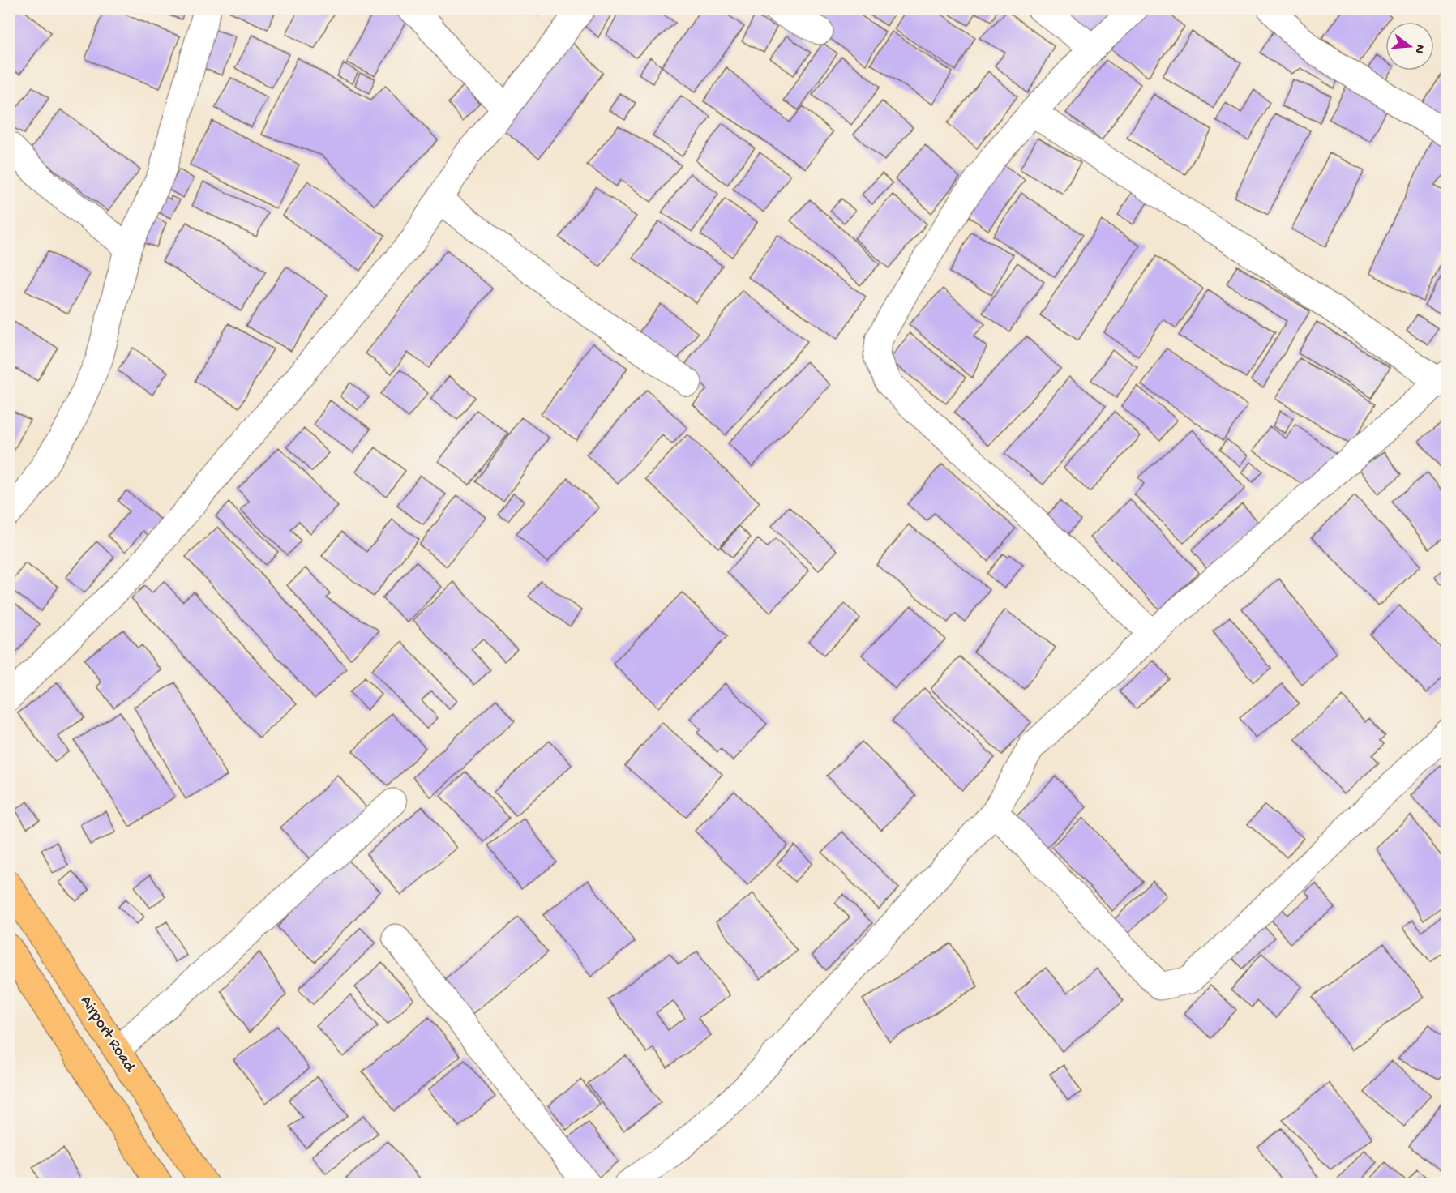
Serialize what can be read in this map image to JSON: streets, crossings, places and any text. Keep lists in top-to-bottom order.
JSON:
{
  "streets": {
    "highway": ["Airport Road"]
  },
  "north": "right"
}
